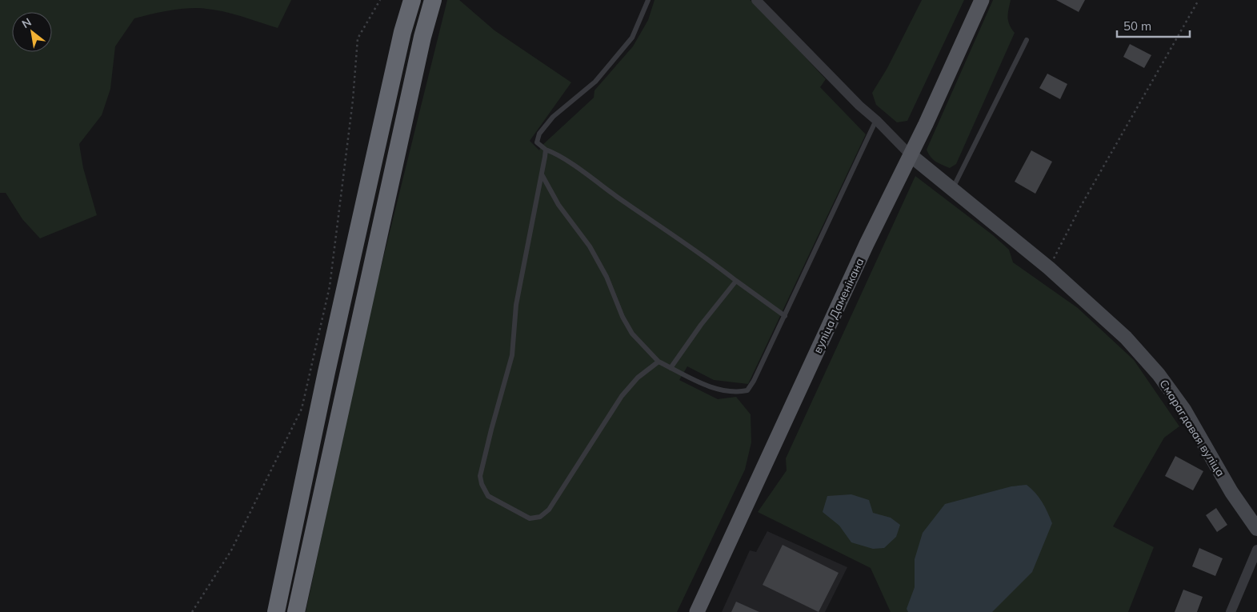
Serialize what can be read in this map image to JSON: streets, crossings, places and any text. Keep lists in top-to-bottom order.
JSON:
{
  "streets": {
    "main road": ["вуліца Даменікана"],
    "street": ["Смарагдавая вуліца"]
  },
  "crossings": [
    ["вуліца Даменікана", "Смарагдавая вуліца"]
  ],
  "scale_bar": "50 m",
  "north": "top left"
}
